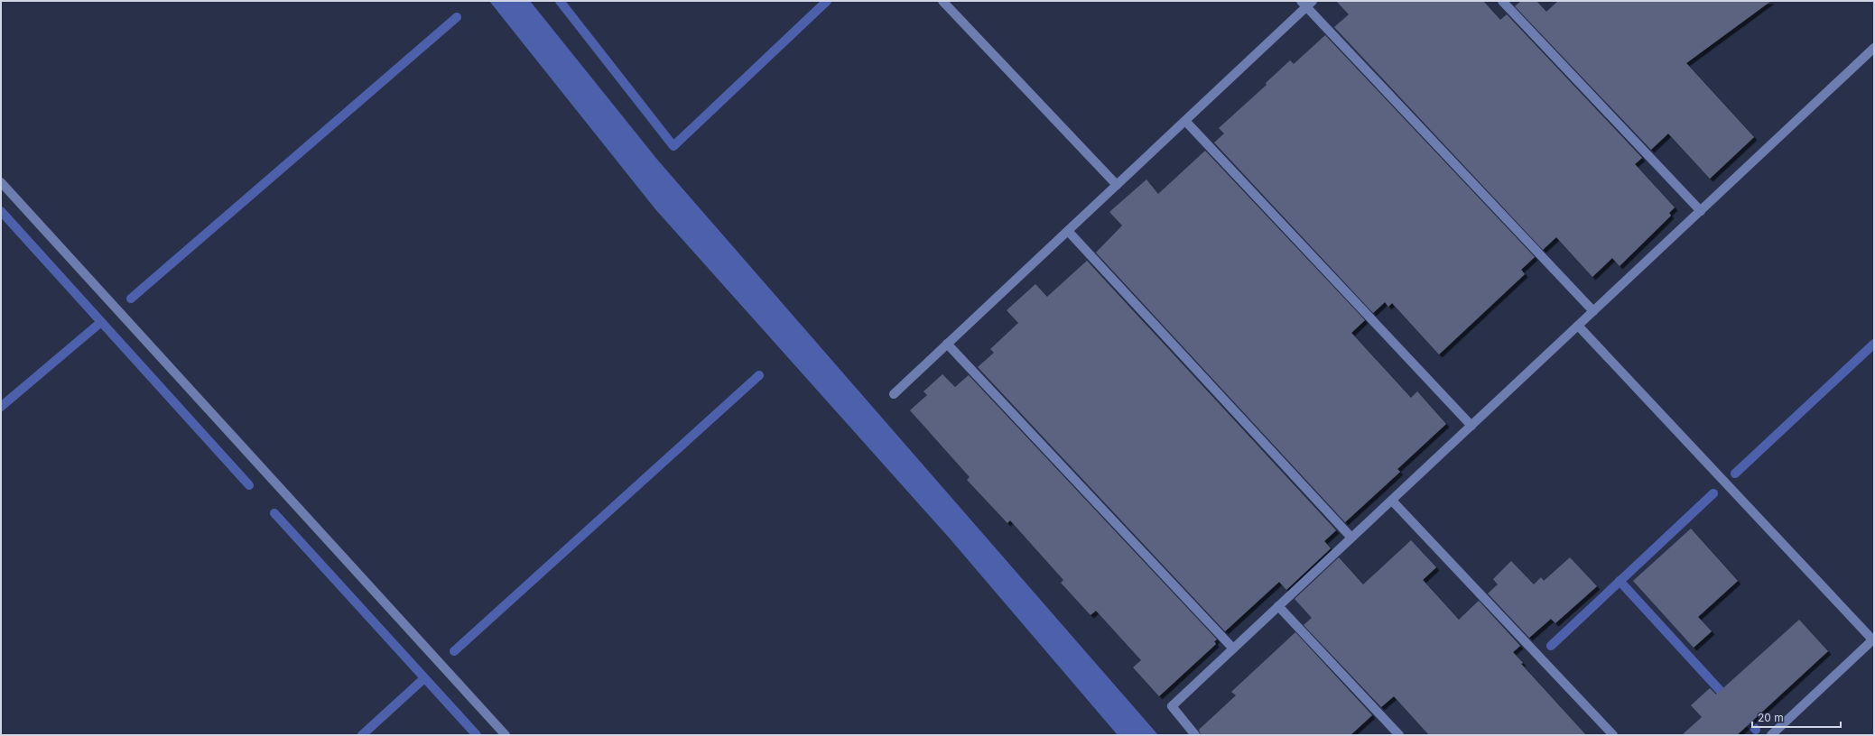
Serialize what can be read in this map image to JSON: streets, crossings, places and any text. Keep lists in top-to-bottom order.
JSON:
{
  "scale_bar": "20 m"
}
